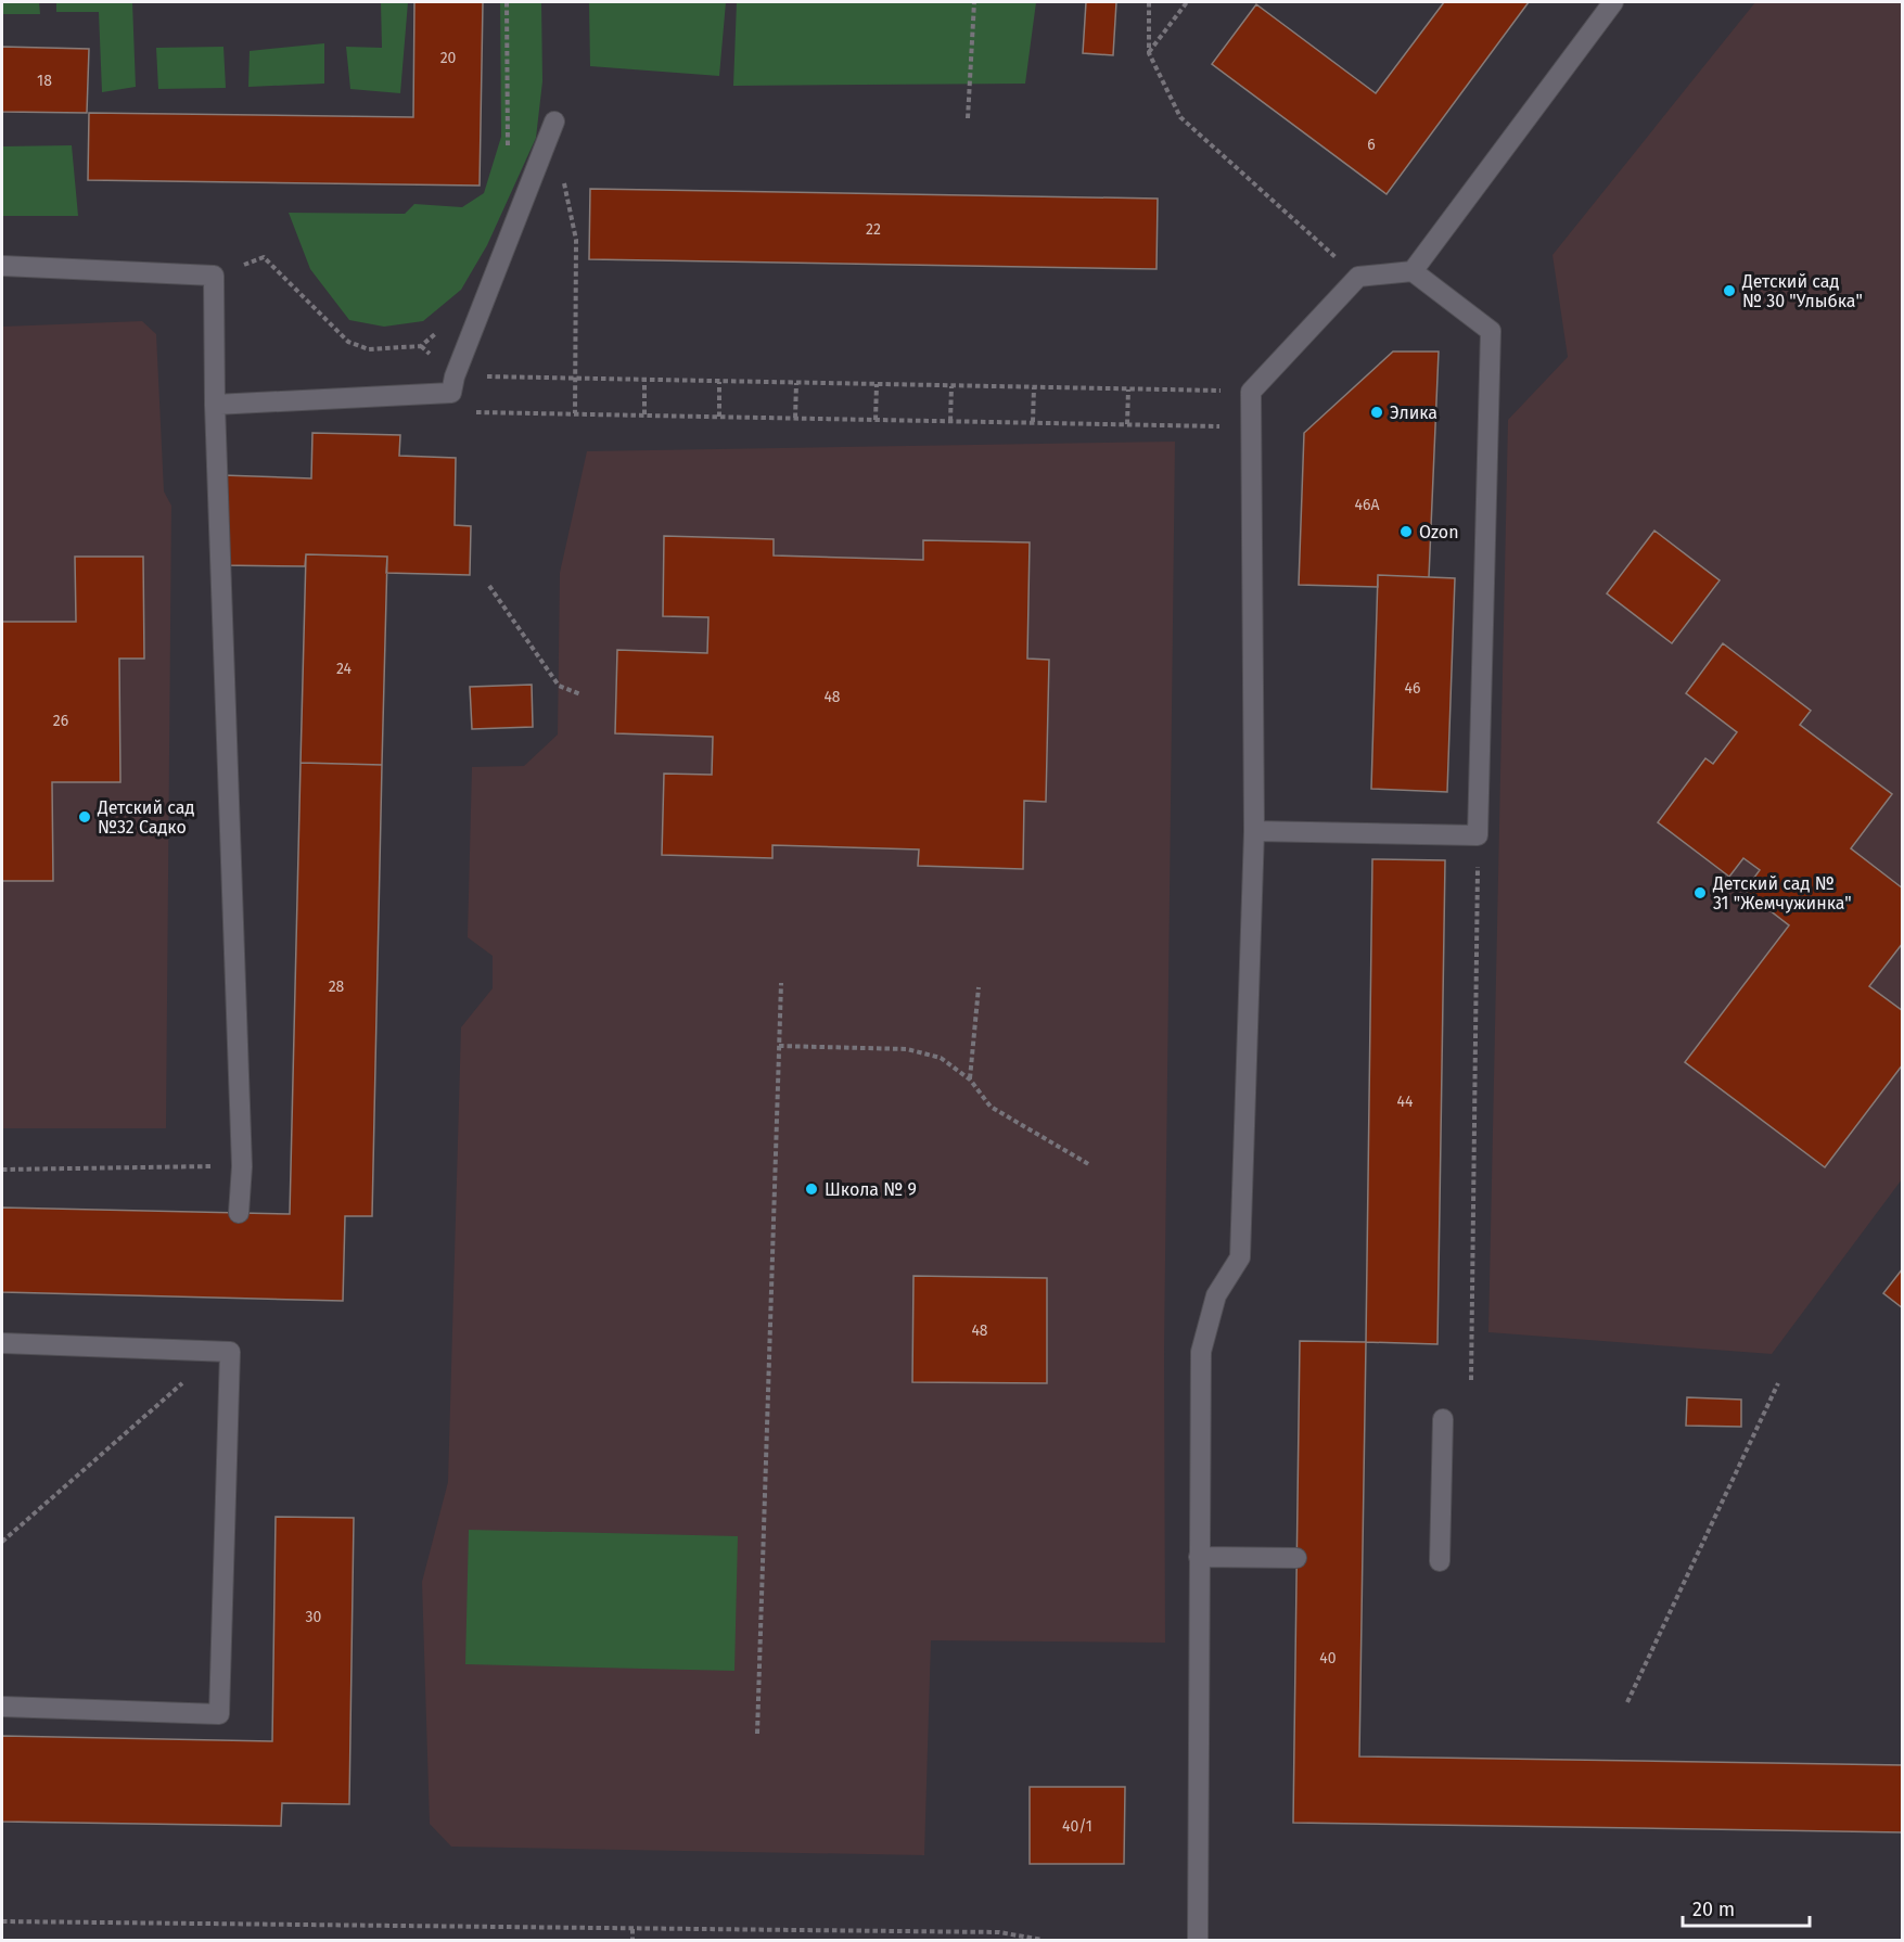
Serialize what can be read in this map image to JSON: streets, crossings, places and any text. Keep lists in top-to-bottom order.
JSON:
{
  "places": [
    "Детский сад № 30 \"Улыбка\"",
    "Элика",
    "Ozon",
    "Детский сад №32 Садко",
    "Детский сад № 31 \"Жемчужинка\"",
    "Школа № 9"
  ],
  "house_numbers": [
    "20",
    "18",
    "6",
    "22",
    "46А",
    "24",
    "46",
    "48",
    "26",
    "28",
    "44",
    "48",
    "30",
    "40",
    "40/1"
  ],
  "scale_bar": "20 m"
}
